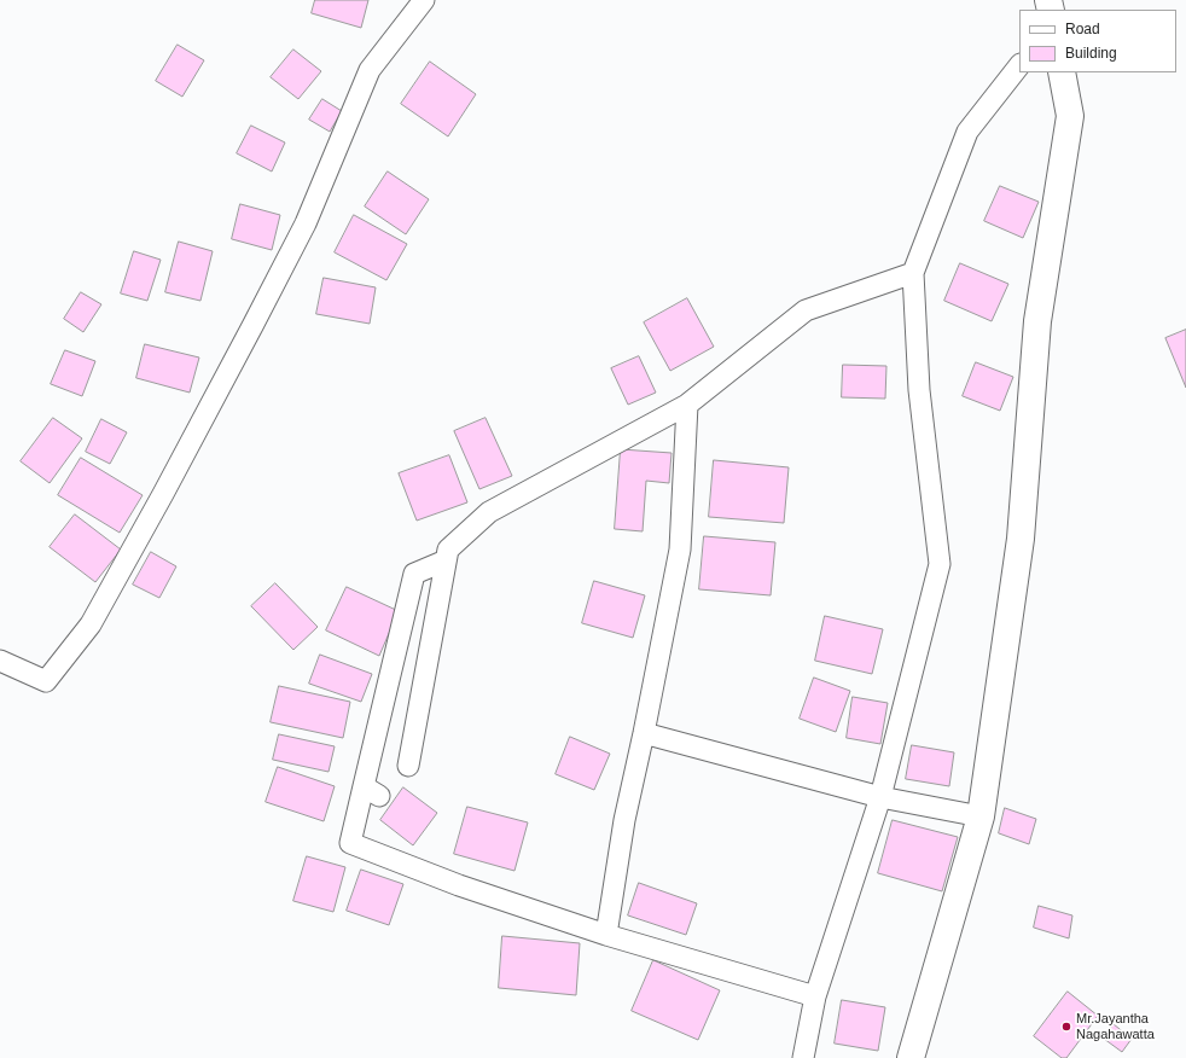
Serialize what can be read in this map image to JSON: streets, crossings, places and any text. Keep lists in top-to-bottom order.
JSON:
{
  "places": ["Mr.Jayantha Nagahawatta"],
  "legend": ["Road", "Building"]
}
